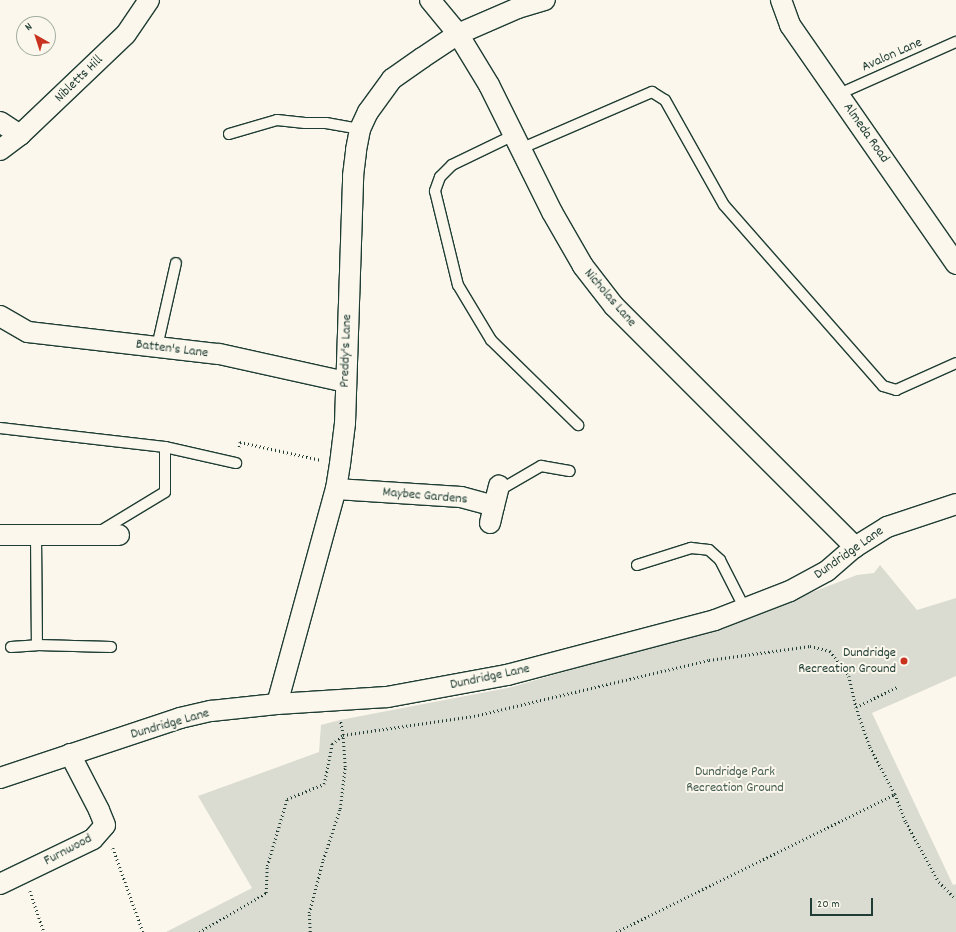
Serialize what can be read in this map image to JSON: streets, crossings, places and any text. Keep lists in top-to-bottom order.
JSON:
{
  "streets": {
    "street": [
      "Nibletts Hill",
      "Almeda Road",
      "Nicholas Lane",
      "Batten's Lane",
      "Preddy's Lane",
      "Maybec Gardens",
      "Dundridge Lane",
      "Furnwood"
    ],
    "lane": ["Avalon Lane"]
  },
  "crossings": [
    ["Avalon Lane", "Almeda Road"],
    ["Nicholas Lane", "Preddy's Lane"],
    ["Nicholas Lane", "Dundridge Lane"],
    ["Batten's Lane", "Preddy's Lane"],
    ["Preddy's Lane", "Maybec Gardens"],
    ["Preddy's Lane", "Dundridge Lane"],
    ["Dundridge Lane", "Furnwood"]
  ],
  "parks": ["Dundridge Park Recreation Ground"],
  "places": ["Dundridge Recreation Ground"],
  "scale_bar": "20 m",
  "north": "top left"
}
